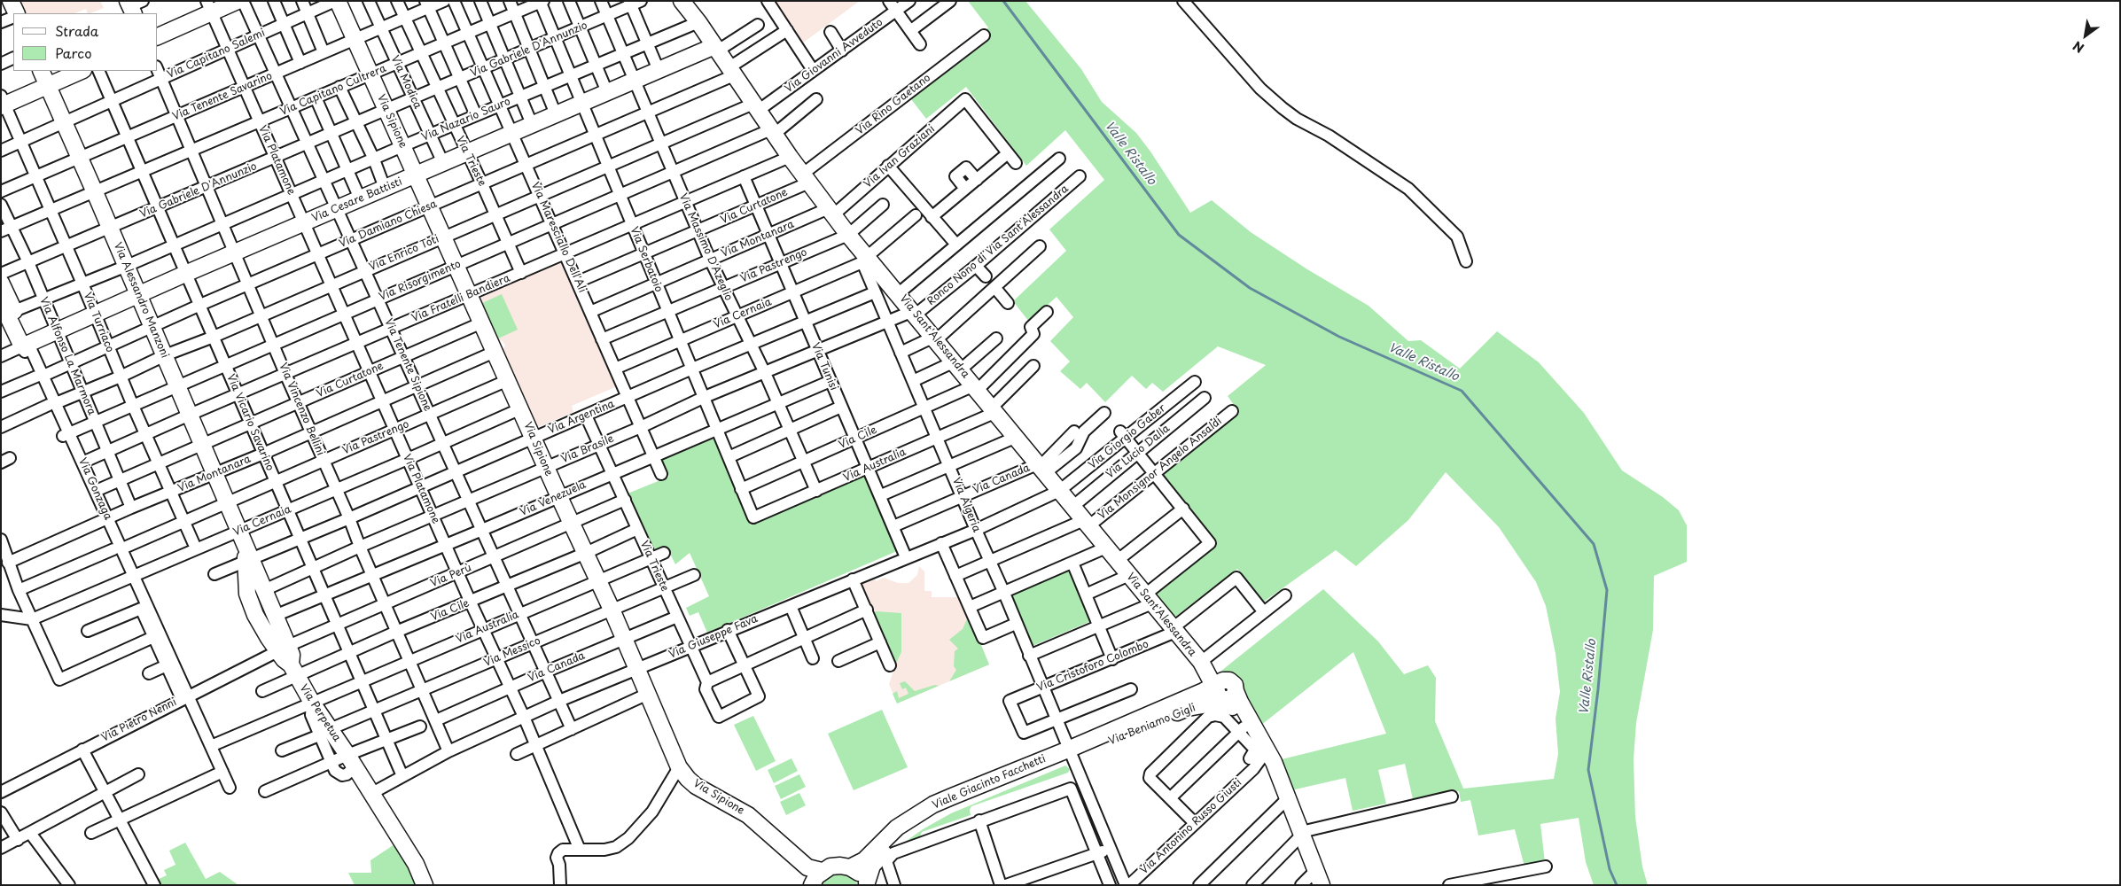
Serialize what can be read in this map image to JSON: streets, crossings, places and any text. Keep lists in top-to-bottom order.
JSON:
{
  "streets": {
    "street": [
      "Via Gabriele D'Annunzio",
      "Via Capitano Salemi",
      "Via Giovanni Avveduto",
      "Via Modica",
      "Via Capitano Cultrera",
      "Via Tenente Savarino",
      "Via Rino Gaetano",
      "Via Nazario Sauro",
      "Via Sipione",
      "Via Ivan Graziani",
      "Via Platamone",
      "Via Trieste",
      "Via Cesare Battisti",
      "Via Curtatone",
      "Via Damiano Chiesa",
      "Via Maresciallo Dell'Ali",
      "Via Montanara",
      "Ronco Nono di Via Sant'Alessandra",
      "Via Massimo D'Azeglio",
      "Via Enrico Toti",
      "Via Serbatoio",
      "Via Pastrengo",
      "Via Risorgimento",
      "Via Fratelli Bandiera",
      "Via Alessandro Manzoni",
      "Via Cernaia",
      "Via Turriaco",
      "Via Sant'Alessandra",
      "Via Alfonso La Marmora",
      "Via Tenente Sipione",
      "Via Tunisi",
      "Via Vincenzo Bellini",
      "Via Argentina",
      "Via Vicario Savarino",
      "Via Giorgio Gaber",
      "Via Cile",
      "Via Brasile",
      "Via Lucio Dalla",
      "Via Australia",
      "Via Monsignor Angelo Ansaldi",
      "Via Canada",
      "Via Gonzaga",
      "Via Venezuela",
      "Via Algeria",
      "Via Perù",
      "Via Giuseppe Fava",
      "Via Messico",
      "Via Cristoforo Colombo",
      "Via Perpetua",
      "Via Pietro Nenni",
      "Via Beniamo Gigli",
      "Viale Giacinto Facchetti",
      "Via Antonino Russo Giusti"
    ]
  },
  "crossings": [
    ["Via Gabriele D'Annunzio", "Via Modica"],
    ["Via Gabriele D'Annunzio", "Via Sipione"],
    ["Via Gabriele D'Annunzio", "Via Platamone"],
    ["Via Gabriele D'Annunzio", "Via Trieste"],
    ["Via Gabriele D'Annunzio", "Via Maresciallo Dell'Ali"],
    ["Via Gabriele D'Annunzio", "Via Massimo D'Azeglio"],
    ["Via Gabriele D'Annunzio", "Via Serbatoio"],
    ["Via Gabriele D'Annunzio", "Via Alessandro Manzoni"],
    ["Via Gabriele D'Annunzio", "Via Turriaco"],
    ["Via Gabriele D'Annunzio", "Via Alfonso La Marmora"],
    ["Via Gabriele D'Annunzio", "Via Tenente Sipione"],
    ["Via Gabriele D'Annunzio", "Via Vincenzo Bellini"],
    ["Via Gabriele D'Annunzio", "Via Vicario Savarino"],
    ["Via Capitano Salemi", "Via Sipione"],
    ["Via Capitano Salemi", "Via Platamone"],
    ["Via Capitano Salemi", "Via Alessandro Manzoni"],
    ["Via Capitano Salemi", "Via Turriaco"],
    ["Via Capitano Salemi", "Via Tenente Sipione"],
    ["Via Capitano Salemi", "Via Vincenzo Bellini"],
    ["Via Capitano Salemi", "Via Vicario Savarino"],
    ["Via Giovanni Avveduto", "Via Enrico Toti"],
    ["Via Giovanni Avveduto", "Via Sant'Alessandra"],
    ["Via Modica", "Via Capitano Cultrera"],
    ["Via Modica", "Via Tenente Savarino"],
    ["Via Modica", "Via Nazario Sauro"],
    ["Via Modica", "Via Cesare Battisti"],
    ["Via Capitano Cultrera", "Via Sipione"],
    ["Via Capitano Cultrera", "Via Platamone"],
    ["Via Capitano Cultrera", "Via Trieste"],
    ["Via Capitano Cultrera", "Via Maresciallo Dell'Ali"],
    ["Via Capitano Cultrera", "Via Serbatoio"],
    ["Via Capitano Cultrera", "Via Alessandro Manzoni"],
    ["Via Capitano Cultrera", "Via Turriaco"],
    ["Via Capitano Cultrera", "Via Alfonso La Marmora"],
    ["Via Capitano Cultrera", "Via Tenente Sipione"],
    ["Via Capitano Cultrera", "Via Vincenzo Bellini"],
    ["Via Capitano Cultrera", "Via Vicario Savarino"],
    ["Via Tenente Savarino", "Via Sipione"],
    ["Via Tenente Savarino", "Via Platamone"],
    ["Via Tenente Savarino", "Via Trieste"],
    ["Via Tenente Savarino", "Via Alessandro Manzoni"],
    ["Via Tenente Savarino", "Via Turriaco"],
    ["Via Tenente Savarino", "Via Tenente Sipione"],
    ["Via Tenente Savarino", "Via Vincenzo Bellini"],
    ["Via Tenente Savarino", "Via Vicario Savarino"],
    ["Via Rino Gaetano", "Via Curtatone"],
    ["Via Rino Gaetano", "Via Sant'Alessandra"],
    ["Via Nazario Sauro", "Via Sipione"],
    ["Via Nazario Sauro", "Via Platamone"],
    ["Via Nazario Sauro", "Via Trieste"],
    ["Via Nazario Sauro", "Via Maresciallo Dell'Ali"],
    ["Via Nazario Sauro", "Via Massimo D'Azeglio"],
    ["Via Nazario Sauro", "Via Serbatoio"],
    ["Via Nazario Sauro", "Via Alessandro Manzoni"],
    ["Via Nazario Sauro", "Via Turriaco"],
    ["Via Nazario Sauro", "Via Sant'Alessandra"],
    ["Via Nazario Sauro", "Via Alfonso La Marmora"],
    ["Via Nazario Sauro", "Via Tenente Sipione"],
    ["Via Nazario Sauro", "Via Vincenzo Bellini"],
    ["Via Nazario Sauro", "Via Vicario Savarino"],
    ["Via Nazario Sauro", "Via Gonzaga"],
    ["Via Sipione", "Via Cesare Battisti"],
    ["Via Sipione", "Via Curtatone"],
    ["Via Sipione", "Via Damiano Chiesa"],
    ["Via Sipione", "Via Montanara"],
    ["Via Sipione", "Via Enrico Toti"],
    ["Via Sipione", "Via Pastrengo"],
    ["Via Sipione", "Via Risorgimento"],
    ["Via Sipione", "Via Fratelli Bandiera"],
    ["Via Sipione", "Via Cernaia"],
    ["Via Sipione", "Via Argentina"],
    ["Via Sipione", "Via Cile"],
    ["Via Sipione", "Via Brasile"],
    ["Via Sipione", "Via Australia"],
    ["Via Sipione", "Via Canada"],
    ["Via Sipione", "Via Venezuela"],
    ["Via Sipione", "Via Perù"],
    ["Via Sipione", "Via Giuseppe Fava"],
    ["Via Sipione", "Via Messico"],
    ["Via Ivan Graziani", "Via Montanara"],
    ["Via Ivan Graziani", "Via Sant'Alessandra"],
    ["Via Platamone", "Via Cesare Battisti"],
    ["Via Platamone", "Via Curtatone"],
    ["Via Platamone", "Via Damiano Chiesa"],
    ["Via Platamone", "Via Montanara"],
    ["Via Platamone", "Via Enrico Toti"],
    ["Via Platamone", "Via Pastrengo"],
    ["Via Platamone", "Via Risorgimento"],
    ["Via Platamone", "Via Fratelli Bandiera"],
    ["Via Platamone", "Via Cernaia"],
    ["Via Platamone", "Via Argentina"],
    ["Via Platamone", "Via Cile"],
    ["Via Platamone", "Via Brasile"],
    ["Via Platamone", "Via Australia"],
    ["Via Platamone", "Via Canada"],
    ["Via Platamone", "Via Venezuela"],
    ["Via Platamone", "Via Perù"],
    ["Via Platamone", "Via Giuseppe Fava"],
    ["Via Platamone", "Via Messico"],
    ["Via Trieste", "Via Cesare Battisti"],
    ["Via Trieste", "Via Damiano Chiesa"],
    ["Via Trieste", "Via Enrico Toti"],
    ["Via Trieste", "Via Risorgimento"],
    ["Via Trieste", "Via Fratelli Bandiera"],
    ["Via Trieste", "Via Argentina"],
    ["Via Trieste", "Via Cile"],
    ["Via Trieste", "Via Brasile"],
    ["Via Trieste", "Via Australia"],
    ["Via Trieste", "Via Canada"],
    ["Via Trieste", "Via Venezuela"],
    ["Via Trieste", "Via Perù"],
    ["Via Trieste", "Via Giuseppe Fava"],
    ["Via Trieste", "Via Messico"],
    ["Via Cesare Battisti", "Via Maresciallo Dell'Ali"],
    ["Via Cesare Battisti", "Via Massimo D'Azeglio"],
    ["Via Cesare Battisti", "Via Serbatoio"],
    ["Via Cesare Battisti", "Via Alessandro Manzoni"],
    ["Via Cesare Battisti", "Via Turriaco"],
    ["Via Cesare Battisti", "Via Sant'Alessandra"],
    ["Via Cesare Battisti", "Via Alfonso La Marmora"],
    ["Via Cesare Battisti", "Via Tenente Sipione"],
    ["Via Cesare Battisti", "Via Vincenzo Bellini"],
    ["Via Cesare Battisti", "Via Vicario Savarino"],
    ["Via Cesare Battisti", "Via Gonzaga"],
    ["Via Curtatone", "Via Maresciallo Dell'Ali"],
    ["Via Curtatone", "Via Massimo D'Azeglio"],
    ["Via Curtatone", "Via Serbatoio"],
    ["Via Curtatone", "Via Alessandro Manzoni"],
    ["Via Curtatone", "Via Turriaco"],
    ["Via Curtatone", "Via Sant'Alessandra"],
    ["Via Curtatone", "Via Alfonso La Marmora"],
    ["Via Curtatone", "Via Tenente Sipione"],
    ["Via Curtatone", "Via Tunisi"],
    ["Via Curtatone", "Via Vincenzo Bellini"],
    ["Via Curtatone", "Via Vicario Savarino"],
    ["Via Curtatone", "Via Gonzaga"],
    ["Via Damiano Chiesa", "Via Maresciallo Dell'Ali"],
    ["Via Damiano Chiesa", "Via Massimo D'Azeglio"],
    ["Via Damiano Chiesa", "Via Serbatoio"],
    ["Via Damiano Chiesa", "Via Alessandro Manzoni"],
    ["Via Damiano Chiesa", "Via Turriaco"],
    ["Via Damiano Chiesa", "Via Sant'Alessandra"],
    ["Via Damiano Chiesa", "Via Alfonso La Marmora"],
    ["Via Damiano Chiesa", "Via Tenente Sipione"],
    ["Via Damiano Chiesa", "Via Vincenzo Bellini"],
    ["Via Damiano Chiesa", "Via Vicario Savarino"],
    ["Via Damiano Chiesa", "Via Gonzaga"],
    ["Via Maresciallo Dell'Ali", "Via Montanara"],
    ["Via Maresciallo Dell'Ali", "Via Enrico Toti"],
    ["Via Maresciallo Dell'Ali", "Via Pastrengo"],
    ["Via Maresciallo Dell'Ali", "Via Risorgimento"],
    ["Via Maresciallo Dell'Ali", "Via Fratelli Bandiera"],
    ["Via Maresciallo Dell'Ali", "Via Cernaia"],
    ["Via Maresciallo Dell'Ali", "Via Argentina"],
    ["Via Maresciallo Dell'Ali", "Via Brasile"],
    ["Via Maresciallo Dell'Ali", "Via Venezuela"],
    ["Via Montanara", "Via Massimo D'Azeglio"],
    ["Via Montanara", "Via Serbatoio"],
    ["Via Montanara", "Via Alessandro Manzoni"],
    ["Via Montanara", "Via Turriaco"],
    ["Via Montanara", "Via Sant'Alessandra"],
    ["Via Montanara", "Via Alfonso La Marmora"],
    ["Via Montanara", "Via Tenente Sipione"],
    ["Via Montanara", "Via Tunisi"],
    ["Via Montanara", "Via Vincenzo Bellini"],
    ["Via Montanara", "Via Vicario Savarino"],
    ["Via Montanara", "Via Gonzaga"],
    ["Ronco Nono di Via Sant'Alessandra", "Via Sant'Alessandra"],
    ["Ronco Nono di Via Sant'Alessandra", "Via Brasile"],
    ["Via Massimo D'Azeglio", "Via Enrico Toti"],
    ["Via Massimo D'Azeglio", "Via Pastrengo"],
    ["Via Massimo D'Azeglio", "Via Risorgimento"],
    ["Via Massimo D'Azeglio", "Via Fratelli Bandiera"],
    ["Via Massimo D'Azeglio", "Via Cernaia"],
    ["Via Massimo D'Azeglio", "Via Argentina"],
    ["Via Massimo D'Azeglio", "Via Cile"],
    ["Via Massimo D'Azeglio", "Via Brasile"],
    ["Via Massimo D'Azeglio", "Via Australia"],
    ["Via Massimo D'Azeglio", "Via Venezuela"],
    ["Via Enrico Toti", "Via Serbatoio"],
    ["Via Enrico Toti", "Via Alessandro Manzoni"],
    ["Via Enrico Toti", "Via Turriaco"],
    ["Via Enrico Toti", "Via Sant'Alessandra"],
    ["Via Enrico Toti", "Via Alfonso La Marmora"],
    ["Via Enrico Toti", "Via Tenente Sipione"],
    ["Via Enrico Toti", "Via Vincenzo Bellini"],
    ["Via Enrico Toti", "Via Vicario Savarino"],
    ["Via Enrico Toti", "Via Gonzaga"],
    ["Via Serbatoio", "Via Pastrengo"],
    ["Via Serbatoio", "Via Risorgimento"],
    ["Via Serbatoio", "Via Fratelli Bandiera"],
    ["Via Serbatoio", "Via Cernaia"],
    ["Via Serbatoio", "Via Argentina"],
    ["Via Serbatoio", "Via Cile"],
    ["Via Serbatoio", "Via Brasile"],
    ["Via Serbatoio", "Via Australia"],
    ["Via Serbatoio", "Via Venezuela"],
    ["Via Pastrengo", "Via Alessandro Manzoni"],
    ["Via Pastrengo", "Via Turriaco"],
    ["Via Pastrengo", "Via Sant'Alessandra"],
    ["Via Pastrengo", "Via Tenente Sipione"],
    ["Via Pastrengo", "Via Tunisi"],
    ["Via Pastrengo", "Via Vincenzo Bellini"],
    ["Via Pastrengo", "Via Vicario Savarino"],
    ["Via Pastrengo", "Via Gonzaga"],
    ["Via Risorgimento", "Via Alessandro Manzoni"],
    ["Via Risorgimento", "Via Turriaco"],
    ["Via Risorgimento", "Via Sant'Alessandra"],
    ["Via Risorgimento", "Via Alfonso La Marmora"],
    ["Via Risorgimento", "Via Tenente Sipione"],
    ["Via Risorgimento", "Via Vincenzo Bellini"],
    ["Via Risorgimento", "Via Vicario Savarino"],
    ["Via Risorgimento", "Via Gonzaga"],
    ["Via Fratelli Bandiera", "Via Alessandro Manzoni"],
    ["Via Fratelli Bandiera", "Via Turriaco"],
    ["Via Fratelli Bandiera", "Via Sant'Alessandra"],
    ["Via Fratelli Bandiera", "Via Alfonso La Marmora"],
    ["Via Fratelli Bandiera", "Via Tenente Sipione"],
    ["Via Fratelli Bandiera", "Via Tunisi"],
    ["Via Fratelli Bandiera", "Via Vincenzo Bellini"],
    ["Via Fratelli Bandiera", "Via Vicario Savarino"],
    ["Via Fratelli Bandiera", "Via Gonzaga"],
    ["Via Alessandro Manzoni", "Via Cernaia"],
    ["Via Alessandro Manzoni", "Via Argentina"],
    ["Via Alessandro Manzoni", "Via Perù"],
    ["Via Alessandro Manzoni", "Via Perpetua"],
    ["Via Alessandro Manzoni", "Via Pietro Nenni"],
    ["Via Cernaia", "Via Turriaco"],
    ["Via Cernaia", "Via Sant'Alessandra"],
    ["Via Cernaia", "Via Tenente Sipione"],
    ["Via Cernaia", "Via Tunisi"],
    ["Via Cernaia", "Via Vincenzo Bellini"],
    ["Via Cernaia", "Via Vicario Savarino"],
    ["Via Cernaia", "Via Gonzaga"],
    ["Via Cernaia", "Via Algeria"],
    ["Via Sant'Alessandra", "Via Giorgio Gaber"],
    ["Via Sant'Alessandra", "Via Cile"],
    ["Via Sant'Alessandra", "Via Brasile"],
    ["Via Sant'Alessandra", "Via Lucio Dalla"],
    ["Via Sant'Alessandra", "Via Australia"],
    ["Via Sant'Alessandra", "Via Monsignor Angelo Ansaldi"],
    ["Via Sant'Alessandra", "Via Canada"],
    ["Via Sant'Alessandra", "Via Algeria"],
    ["Via Sant'Alessandra", "Via Giuseppe Fava"],
    ["Via Sant'Alessandra", "Via Cristoforo Colombo"],
    ["Via Sant'Alessandra", "Via Beniamo Gigli"],
    ["Via Tenente Sipione", "Via Argentina"],
    ["Via Tenente Sipione", "Via Cile"],
    ["Via Tenente Sipione", "Via Brasile"],
    ["Via Tenente Sipione", "Via Australia"],
    ["Via Tenente Sipione", "Via Canada"],
    ["Via Tenente Sipione", "Via Venezuela"],
    ["Via Tenente Sipione", "Via Perù"],
    ["Via Tenente Sipione", "Via Giuseppe Fava"],
    ["Via Tenente Sipione", "Via Messico"],
    ["Via Tunisi", "Via Argentina"],
    ["Via Tunisi", "Via Cile"],
    ["Via Tunisi", "Via Brasile"],
    ["Via Tunisi", "Via Australia"],
    ["Via Tunisi", "Via Canada"],
    ["Via Tunisi", "Via Venezuela"],
    ["Via Tunisi", "Via Giuseppe Fava"],
    ["Via Vincenzo Bellini", "Via Argentina"],
    ["Via Vincenzo Bellini", "Via Cile"],
    ["Via Vincenzo Bellini", "Via Brasile"],
    ["Via Vincenzo Bellini", "Via Australia"],
    ["Via Vincenzo Bellini", "Via Canada"],
    ["Via Vincenzo Bellini", "Via Venezuela"],
    ["Via Vincenzo Bellini", "Via Perù"],
    ["Via Vincenzo Bellini", "Via Giuseppe Fava"],
    ["Via Vincenzo Bellini", "Via Messico"],
    ["Via Argentina", "Via Vicario Savarino"],
    ["Via Argentina", "Via Algeria"],
    ["Via Vicario Savarino", "Via Cile"],
    ["Via Vicario Savarino", "Via Brasile"],
    ["Via Vicario Savarino", "Via Australia"],
    ["Via Vicario Savarino", "Via Venezuela"],
    ["Via Vicario Savarino", "Via Perù"],
    ["Via Vicario Savarino", "Via Giuseppe Fava"],
    ["Via Vicario Savarino", "Via Messico"],
    ["Via Giorgio Gaber", "Via Giuseppe Fava"],
    ["Via Cile", "Via Algeria"],
    ["Via Cile", "Via Perpetua"],
    ["Via Brasile", "Via Algeria"],
    ["Via Australia", "Via Algeria"],
    ["Via Australia", "Via Perpetua"],
    ["Via Monsignor Angelo Ansaldi", "Via Algeria"],
    ["Via Canada", "Via Algeria"],
    ["Via Gonzaga", "Via Pietro Nenni"],
    ["Via Algeria", "Via Giuseppe Fava"],
    ["Via Algeria", "Via Cristoforo Colombo"],
    ["Via Algeria", "Via Beniamo Gigli"],
    ["Via Algeria", "Viale Giacinto Facchetti"],
    ["Via Perù", "Via Perpetua"],
    ["Via Perù", "Via Pietro Nenni"],
    ["Via Giuseppe Fava", "Via Perpetua"],
    ["Via Messico", "Via Perpetua"],
    ["Via Perpetua", "Via Pietro Nenni"],
    ["Via Beniamo Gigli", "Viale Giacinto Facchetti"]
  ],
  "water": ["Valle Ristallo"],
  "legend": ["Strada", "Parco"],
  "north": "bottom left"
}
